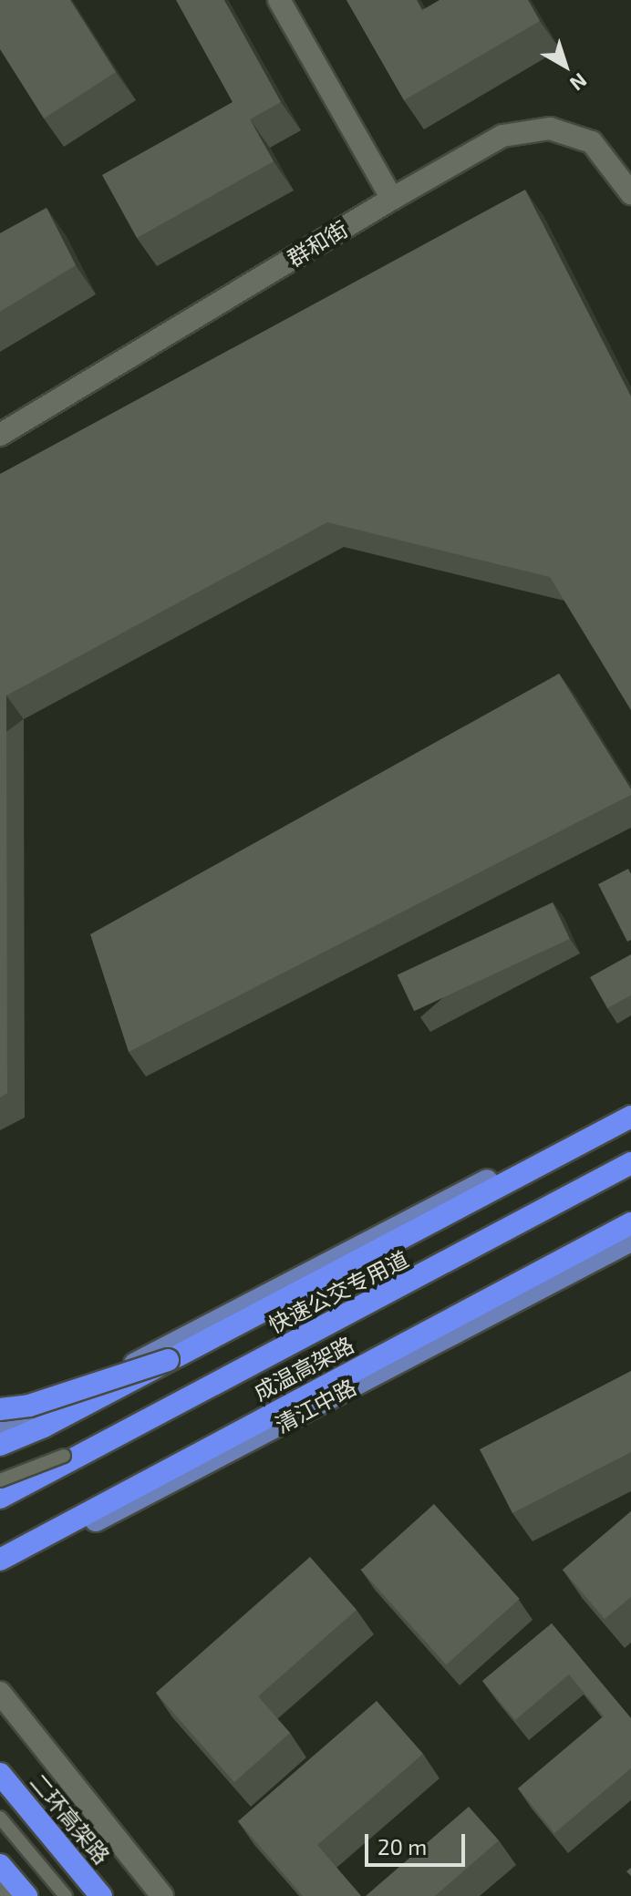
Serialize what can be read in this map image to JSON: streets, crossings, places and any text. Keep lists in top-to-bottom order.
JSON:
{
  "streets": {
    "highway": ["成温高架路", "二环高架路"],
    "main road": ["清江中路"],
    "street": ["群和街"],
    "lane": ["快速公交专用道"]
  },
  "crossings": [
    ["快速公交专用道", "成温高架路"]
  ],
  "scale_bar": "20 m",
  "north": "bottom right"
}
